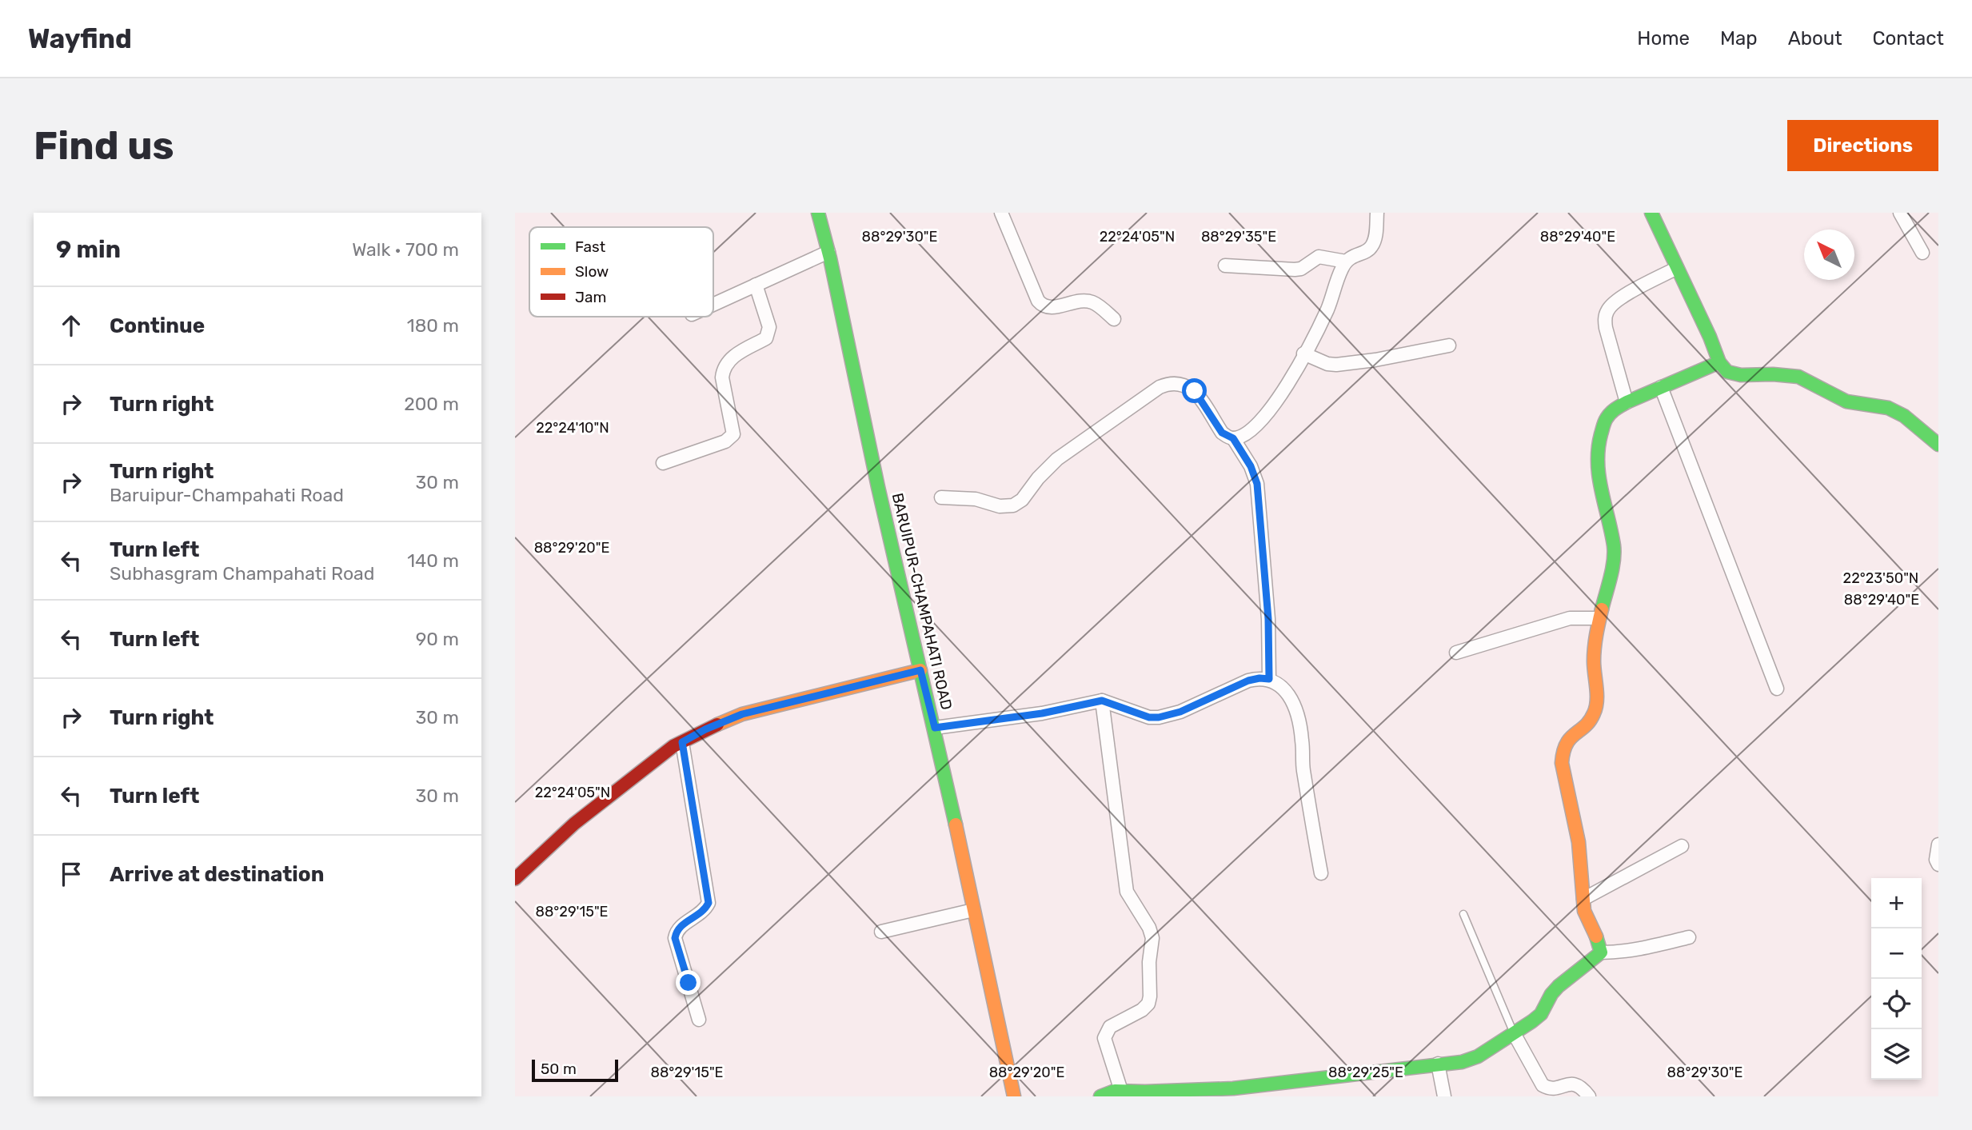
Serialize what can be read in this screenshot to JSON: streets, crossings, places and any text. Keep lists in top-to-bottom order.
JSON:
{
  "streets": {
    "street": ["BARUIPUR-CHAMPAHATI ROAD"]
  },
  "legend": ["Fast", "Slow", "Jam"],
  "scale_bar": "50 m",
  "north": "top left",
  "page": {
    "header": "Wayfind",
    "nav": [
      "Home",
      "Map",
      "About",
      "Contact"
    ],
    "buttons": "Directions",
    "title": "Find us",
    "heading": ["9 min", "Walk · 700 m"],
    "list": [
      ["Continue", "180 m"],
      ["Turn right", "200 m"],
      ["Turn right", "Baruipur-Champahati Road", "30 m"],
      ["Turn left", "Subhasgram Champahati Road", "140 m"],
      ["Turn left", "90 m"],
      ["Turn right", "30 m"],
      ["Turn left", "30 m"],
      "Arrive at destination"
    ],
    "map_buttons": ["+", "−"],
    "scale": "50 m"
  },
  "coordinates": [
    "22°24'05\"N",
    "88°29'30\"E",
    "88°29'40\"E",
    "88°29'35\"E",
    "22°24'10\"N",
    "88°29'20\"E",
    "22°23'50\"N",
    "88°29'15\"E",
    "88°29'25\"E"
  ]
}
